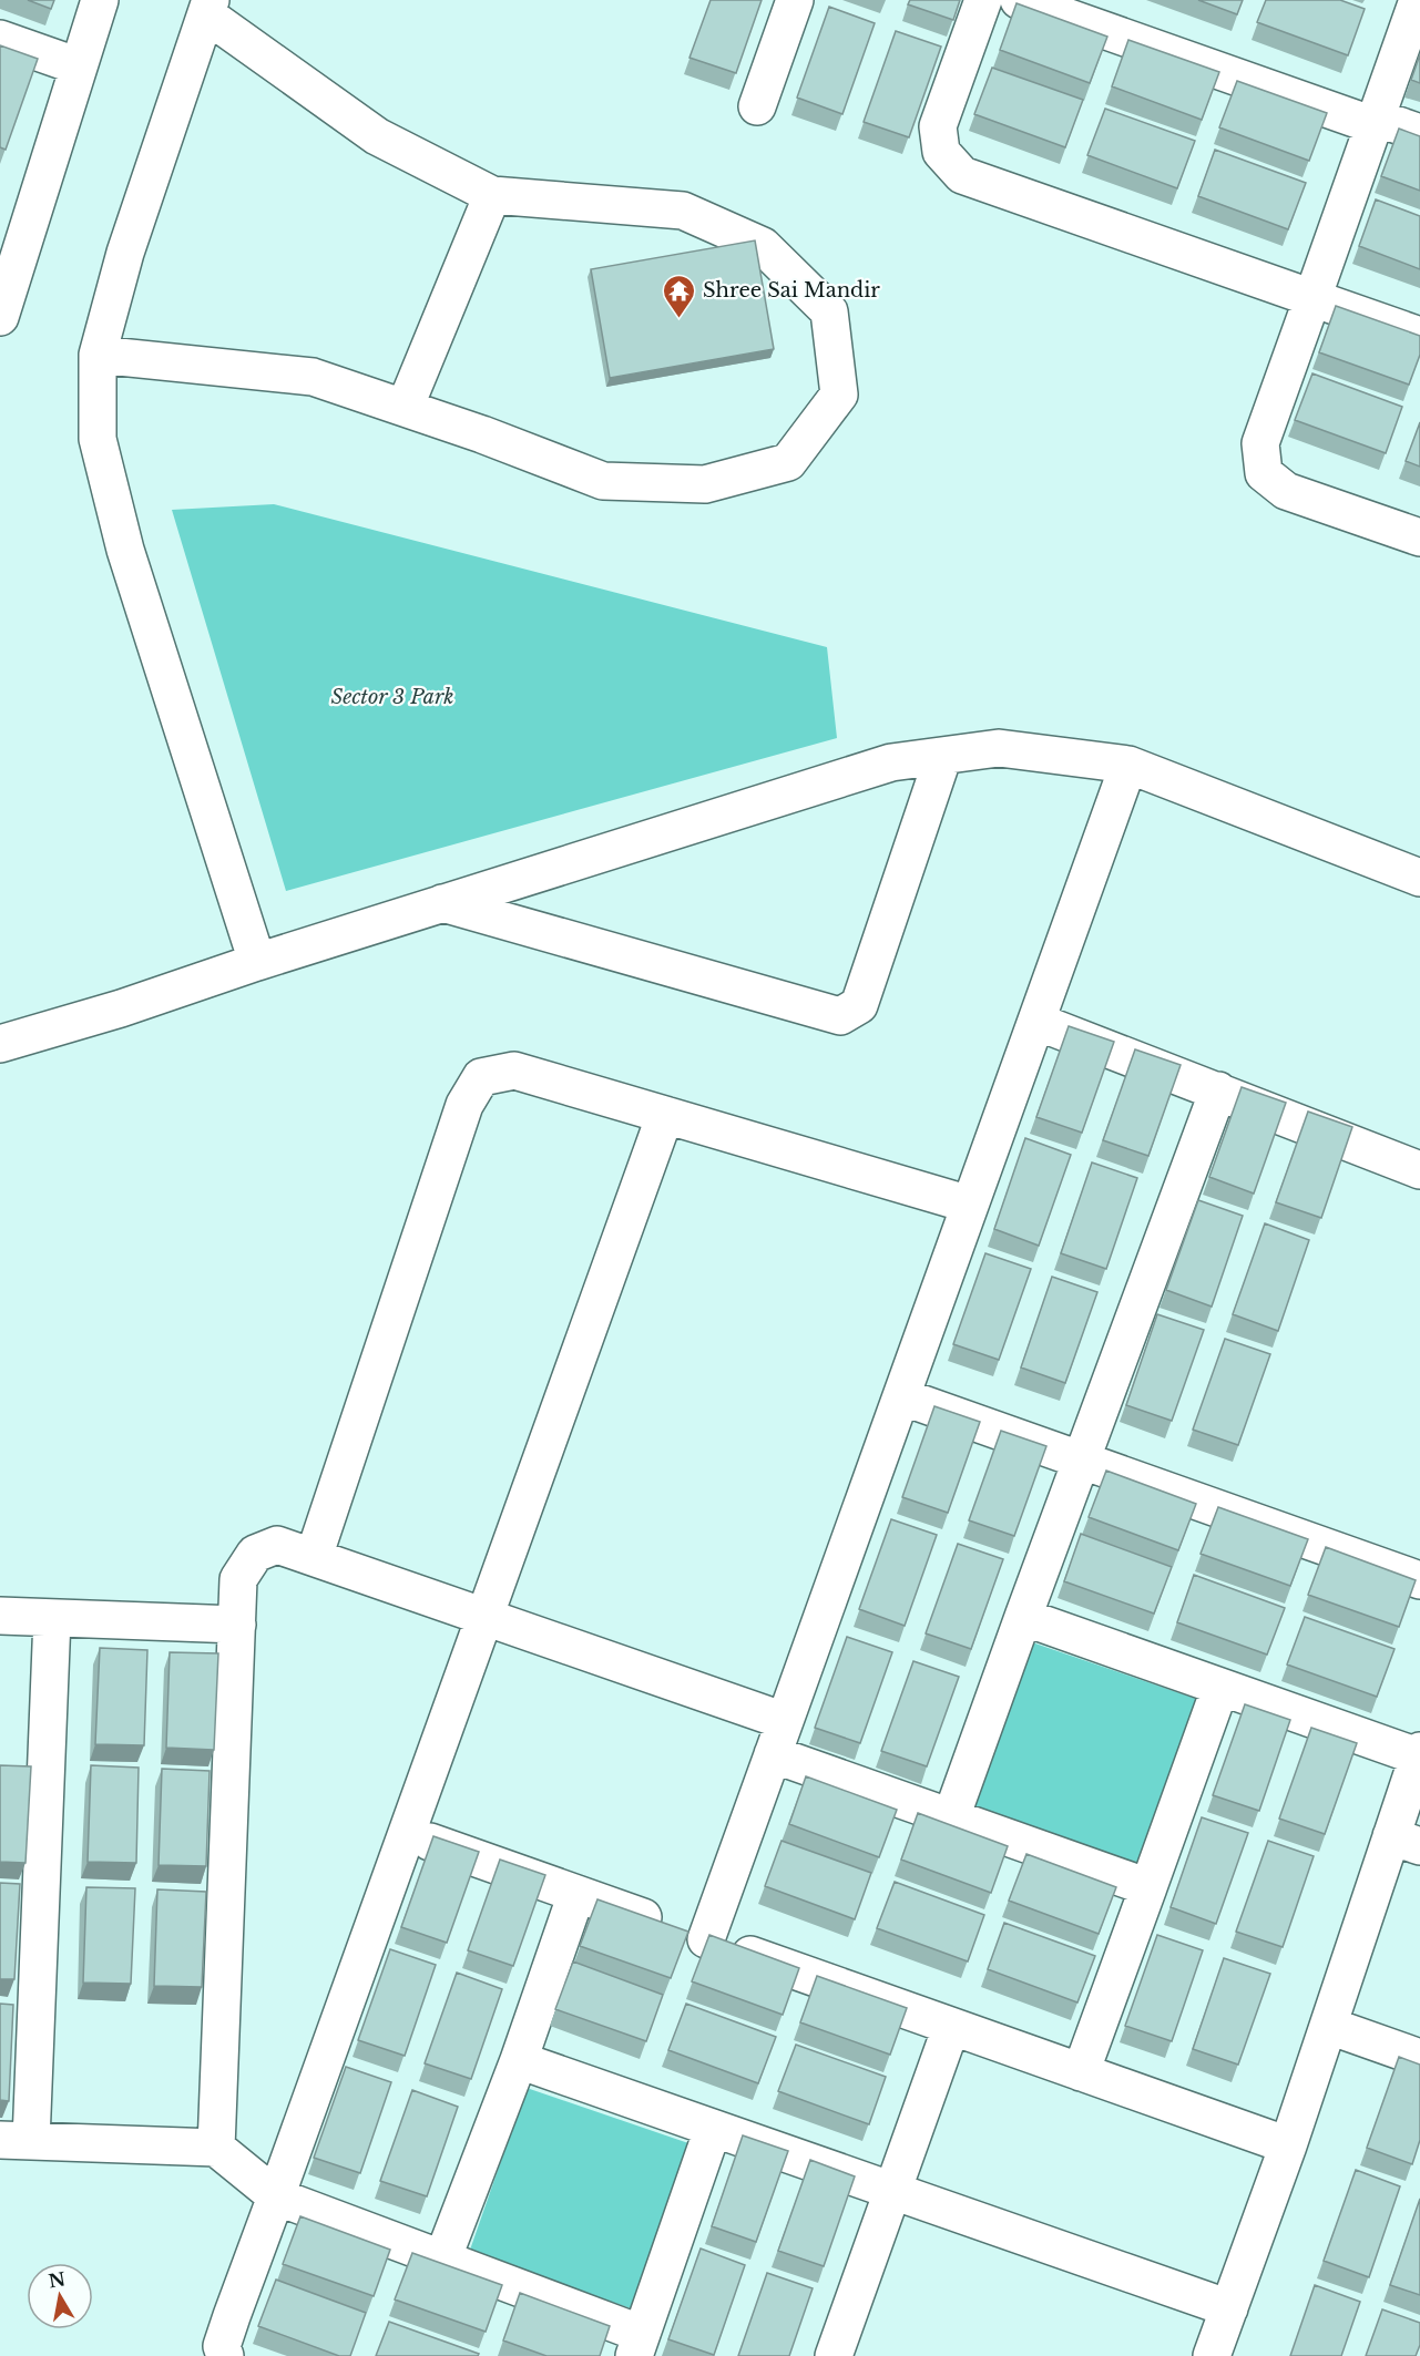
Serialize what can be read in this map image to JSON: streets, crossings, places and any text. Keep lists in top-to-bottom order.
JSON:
{
  "parks": ["Sector 3 Park"],
  "places": {
    "temple": ["Shree Sai Mandir"]
  },
  "north": "top"
}
